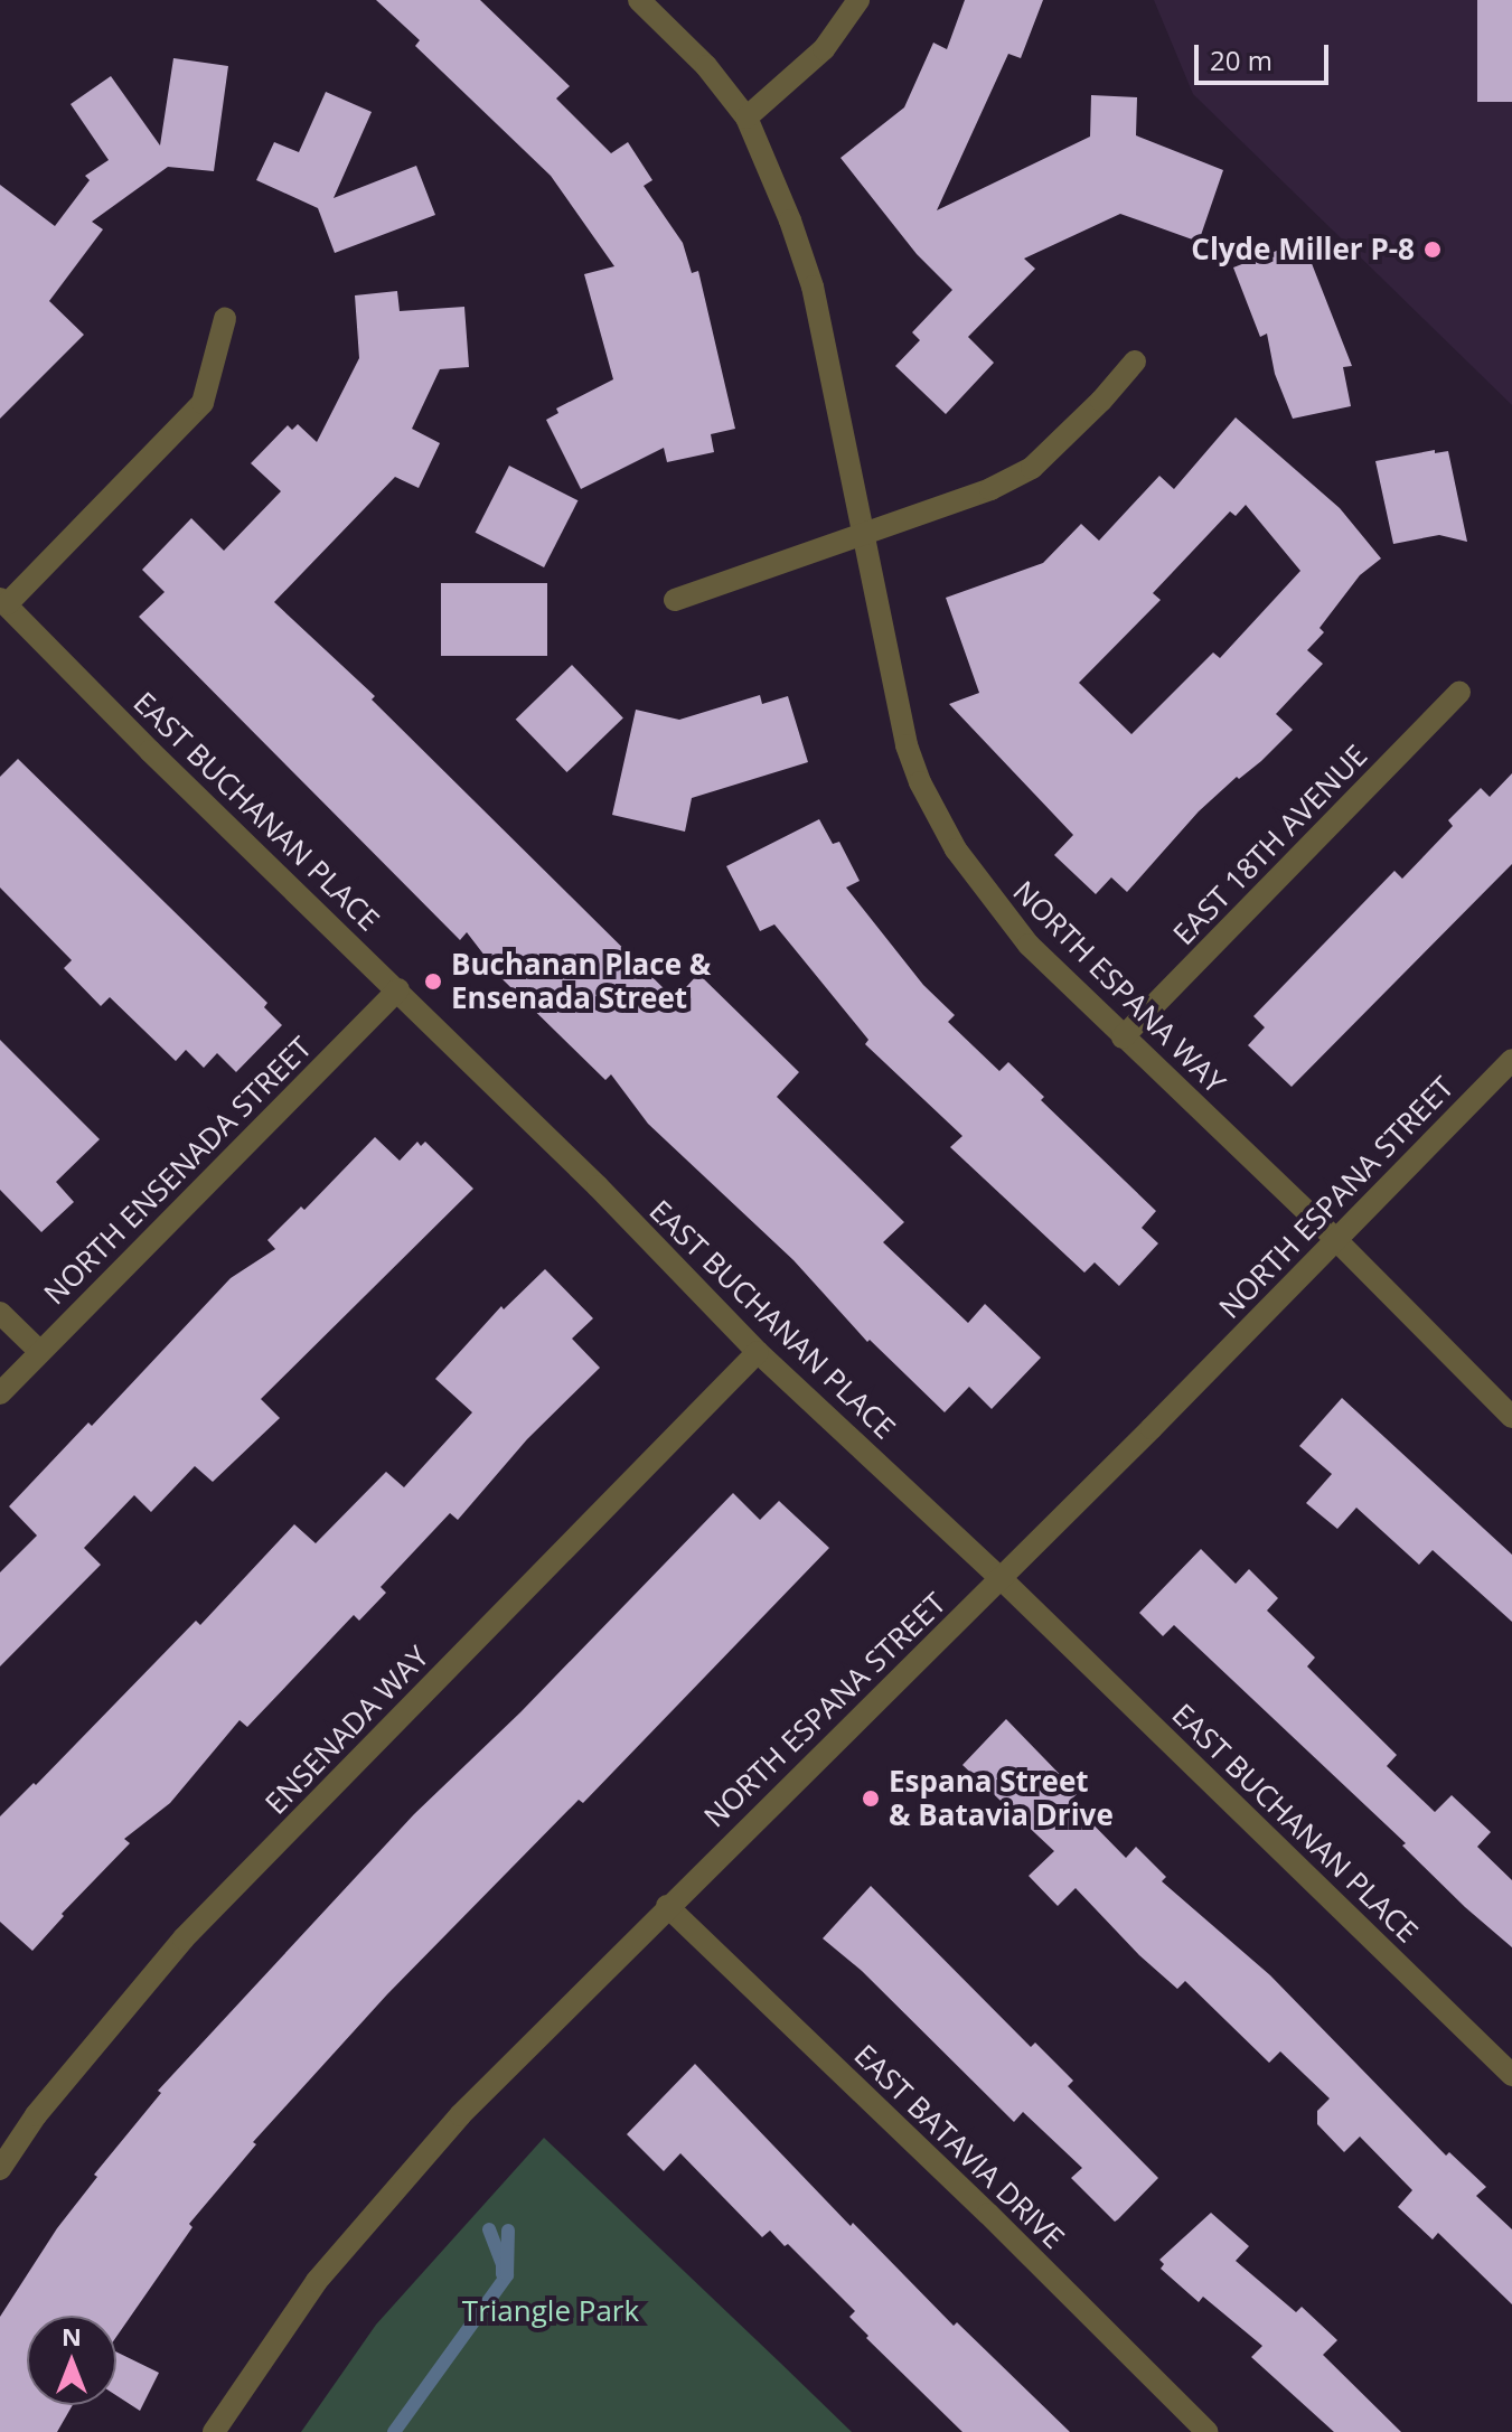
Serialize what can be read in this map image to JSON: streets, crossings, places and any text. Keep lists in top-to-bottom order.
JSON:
{
  "streets": {
    "street": [
      "EAST BUCHANAN PLACE",
      "EAST 18TH AVENUE",
      "NORTH ESPANA WAY",
      "NORTH ENSENADA STREET",
      "NORTH ESPANA STREET",
      "ENSENADA WAY",
      "EAST BATAVIA DRIVE"
    ]
  },
  "crossings": [
    ["EAST BUCHANAN PLACE", "NORTH ENSENADA STREET"],
    ["EAST BUCHANAN PLACE", "NORTH ESPANA STREET"],
    ["EAST BUCHANAN PLACE", "ENSENADA WAY"],
    ["EAST 18TH AVENUE", "NORTH ESPANA WAY"],
    ["NORTH ESPANA WAY", "NORTH ESPANA STREET"],
    ["NORTH ESPANA STREET", "EAST BATAVIA DRIVE"]
  ],
  "parks": ["Triangle Park"],
  "places": ["Clyde Miller P-8", "Buchanan Place & Ensenada Street", "Espana Street & Batavia Drive"],
  "scale_bar": "20 m",
  "north": "top"
}
